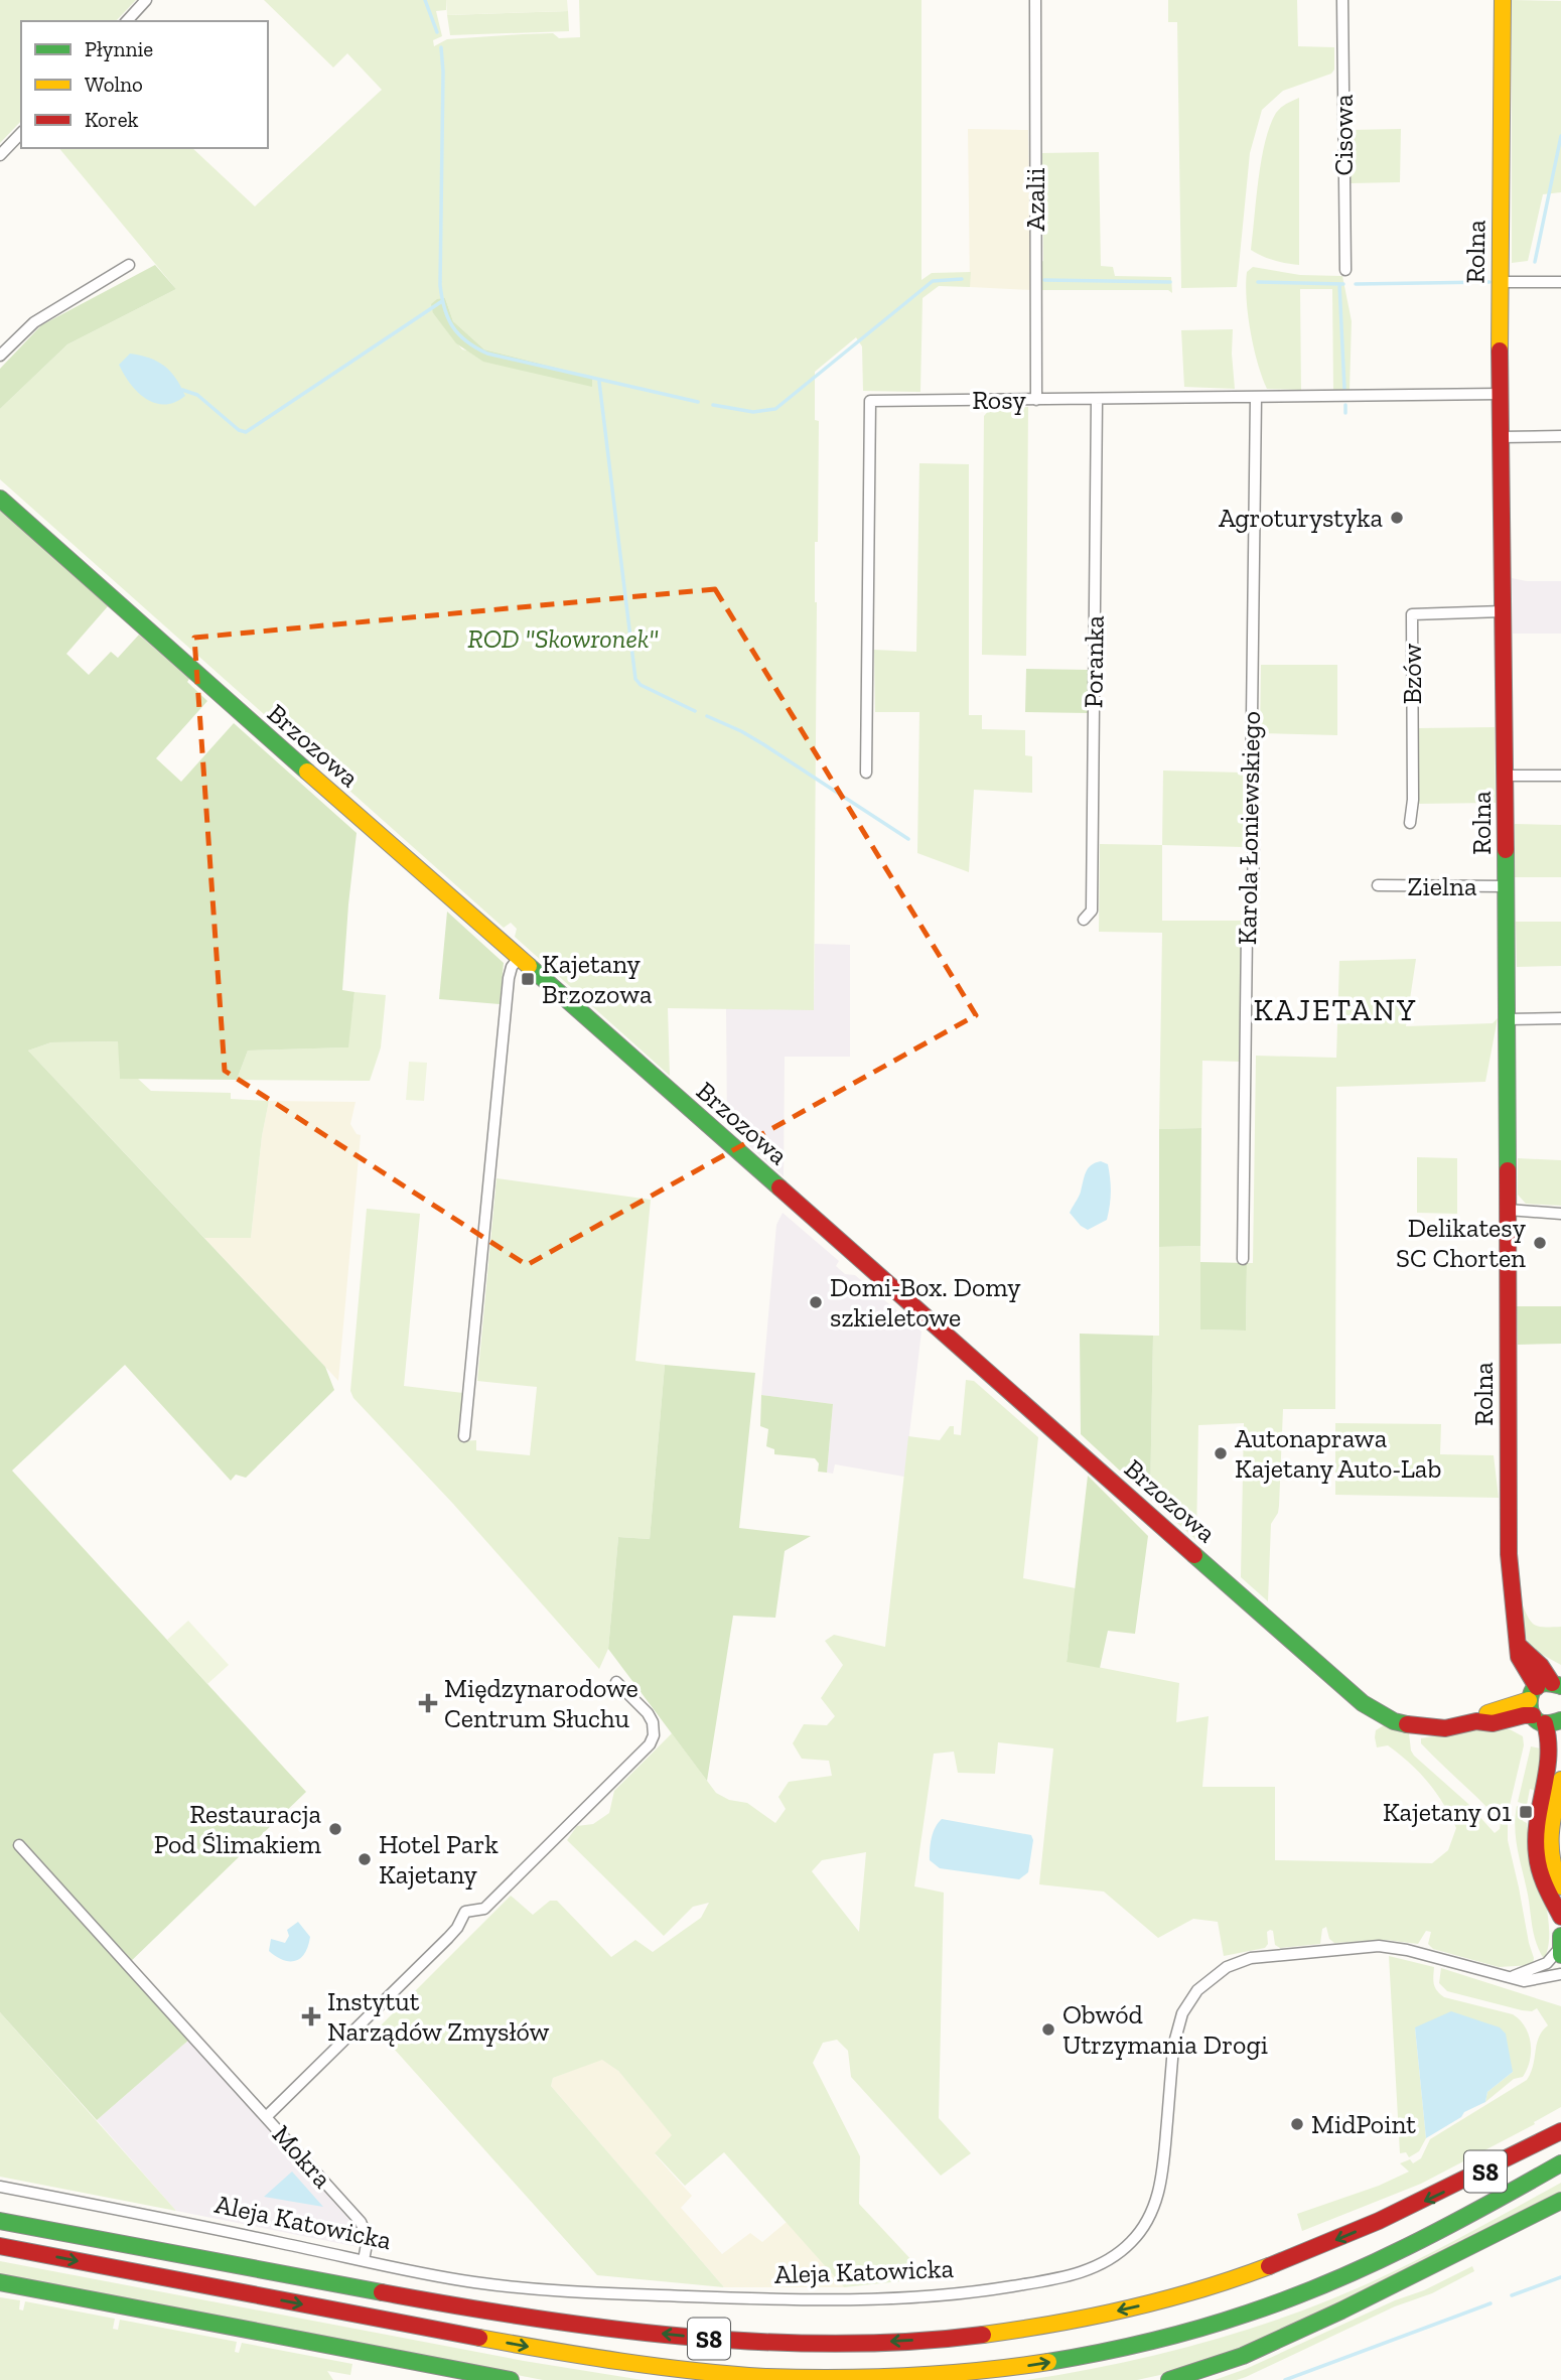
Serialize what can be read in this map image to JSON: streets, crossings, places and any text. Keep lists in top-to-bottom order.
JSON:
{
  "streets": {
    "main road": ["Rolna", "Brzozowa", "S8"],
    "street": [
      "Cisowa",
      "Azalii",
      "Rosy",
      "Poranka",
      "Bzów",
      "Karola Łoniewskiego",
      "Zielna",
      "Mokra",
      "Aleja Katowicka"
    ]
  },
  "crossings": [
    ["Azalii", "Rosy"],
    ["Rolna", "Rosy"],
    ["Rolna", "Bzów"],
    ["Rolna", "Brzozowa"],
    ["Rolna", "Zielna"],
    ["Rosy", "Poranka"],
    ["Rosy", "Karola Łoniewskiego"],
    ["Mokra", "Aleja Katowicka"]
  ],
  "districts": ["KAJETANY"],
  "parks": ["ROD \"Skowronek\""],
  "places": {
    "other": [
      "Agroturystyka",
      "Delikatesy SC Chorten",
      "Domi-Box. Domy szkieletowe",
      "Autonaprawa Kajetany Auto-Lab",
      "Restauracja Pod Ślimakiem",
      "Hotel Park Kajetany",
      "Obwód Utrzymania Drogi",
      "MidPoint"
    ],
    "transit": ["Kajetany Brzozowa", "Kajetany 01"],
    "health": ["Międzynarodowe Centrum Słuchu", "Instytut Narządów Zmysłów"]
  },
  "legend": ["Płynnie", "Wolno", "Korek"]
}
